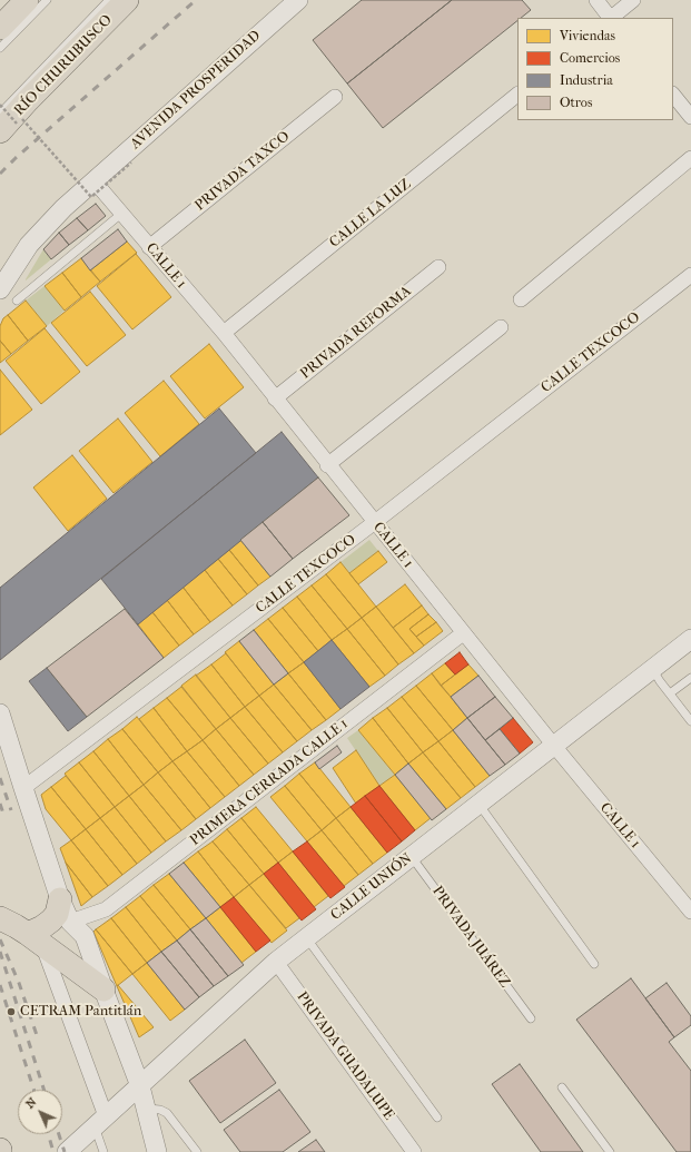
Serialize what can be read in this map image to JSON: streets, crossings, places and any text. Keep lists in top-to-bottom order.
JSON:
{
  "streets": {
    "main road": ["RÍO CHURUBUSCO"],
    "street": [
      "AVENIDA PROSPERIDAD",
      "PRIVADA TAXCO",
      "CALLE LA LUZ",
      "CALLE 1",
      "PRIVADA REFORMA",
      "CALLE TEXCOCO",
      "PRIMERA CERRADA CALLE 1",
      "CALLE UNIÓN",
      "PRIVADA GUADALUPE"
    ],
    "lane": ["PRIVADA JUÁREZ"]
  },
  "crossings": [
    ["AVENIDA PROSPERIDAD", "CALLE 1"],
    ["PRIVADA TAXCO", "CALLE 1"],
    ["CALLE LA LUZ", "CALLE 1"],
    ["CALLE 1", "PRIVADA REFORMA"],
    ["CALLE 1", "CALLE TEXCOCO"],
    ["CALLE 1", "PRIMERA CERRADA CALLE 1"],
    ["CALLE 1", "CALLE UNIÓN"],
    ["CALLE UNIÓN", "PRIVADA JUÁREZ"],
    ["CALLE UNIÓN", "PRIVADA GUADALUPE"]
  ],
  "places": ["CETRAM Pantitlán"],
  "legend": [
    "Viviendas",
    "Comercios",
    "Industria",
    "Otros"
  ],
  "north": "top left"
}
